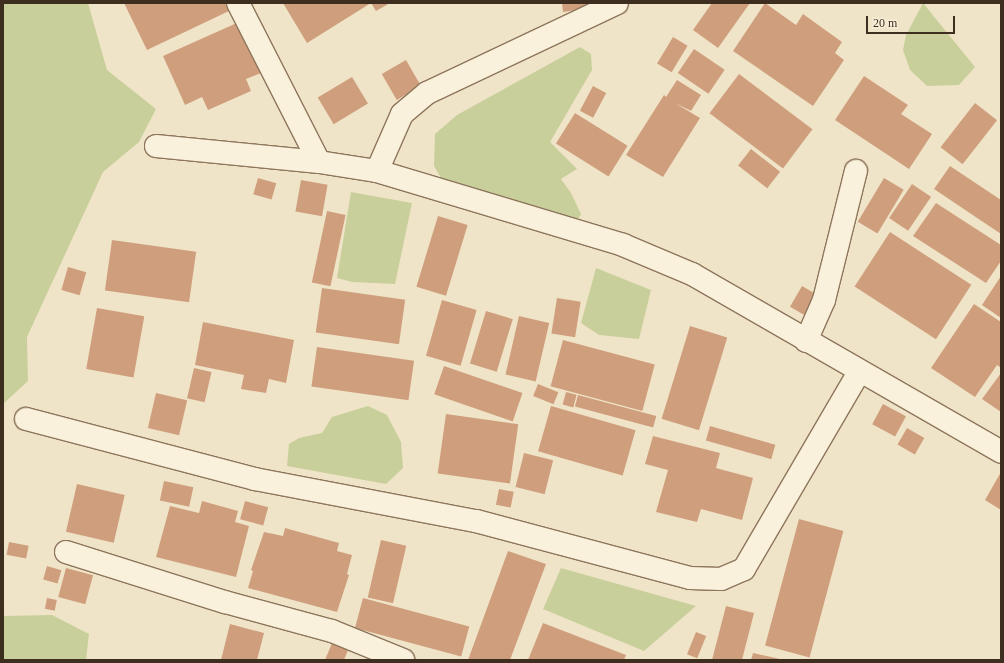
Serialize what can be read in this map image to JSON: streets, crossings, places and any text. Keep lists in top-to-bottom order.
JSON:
{
  "scale_bar": "20 m"
}
